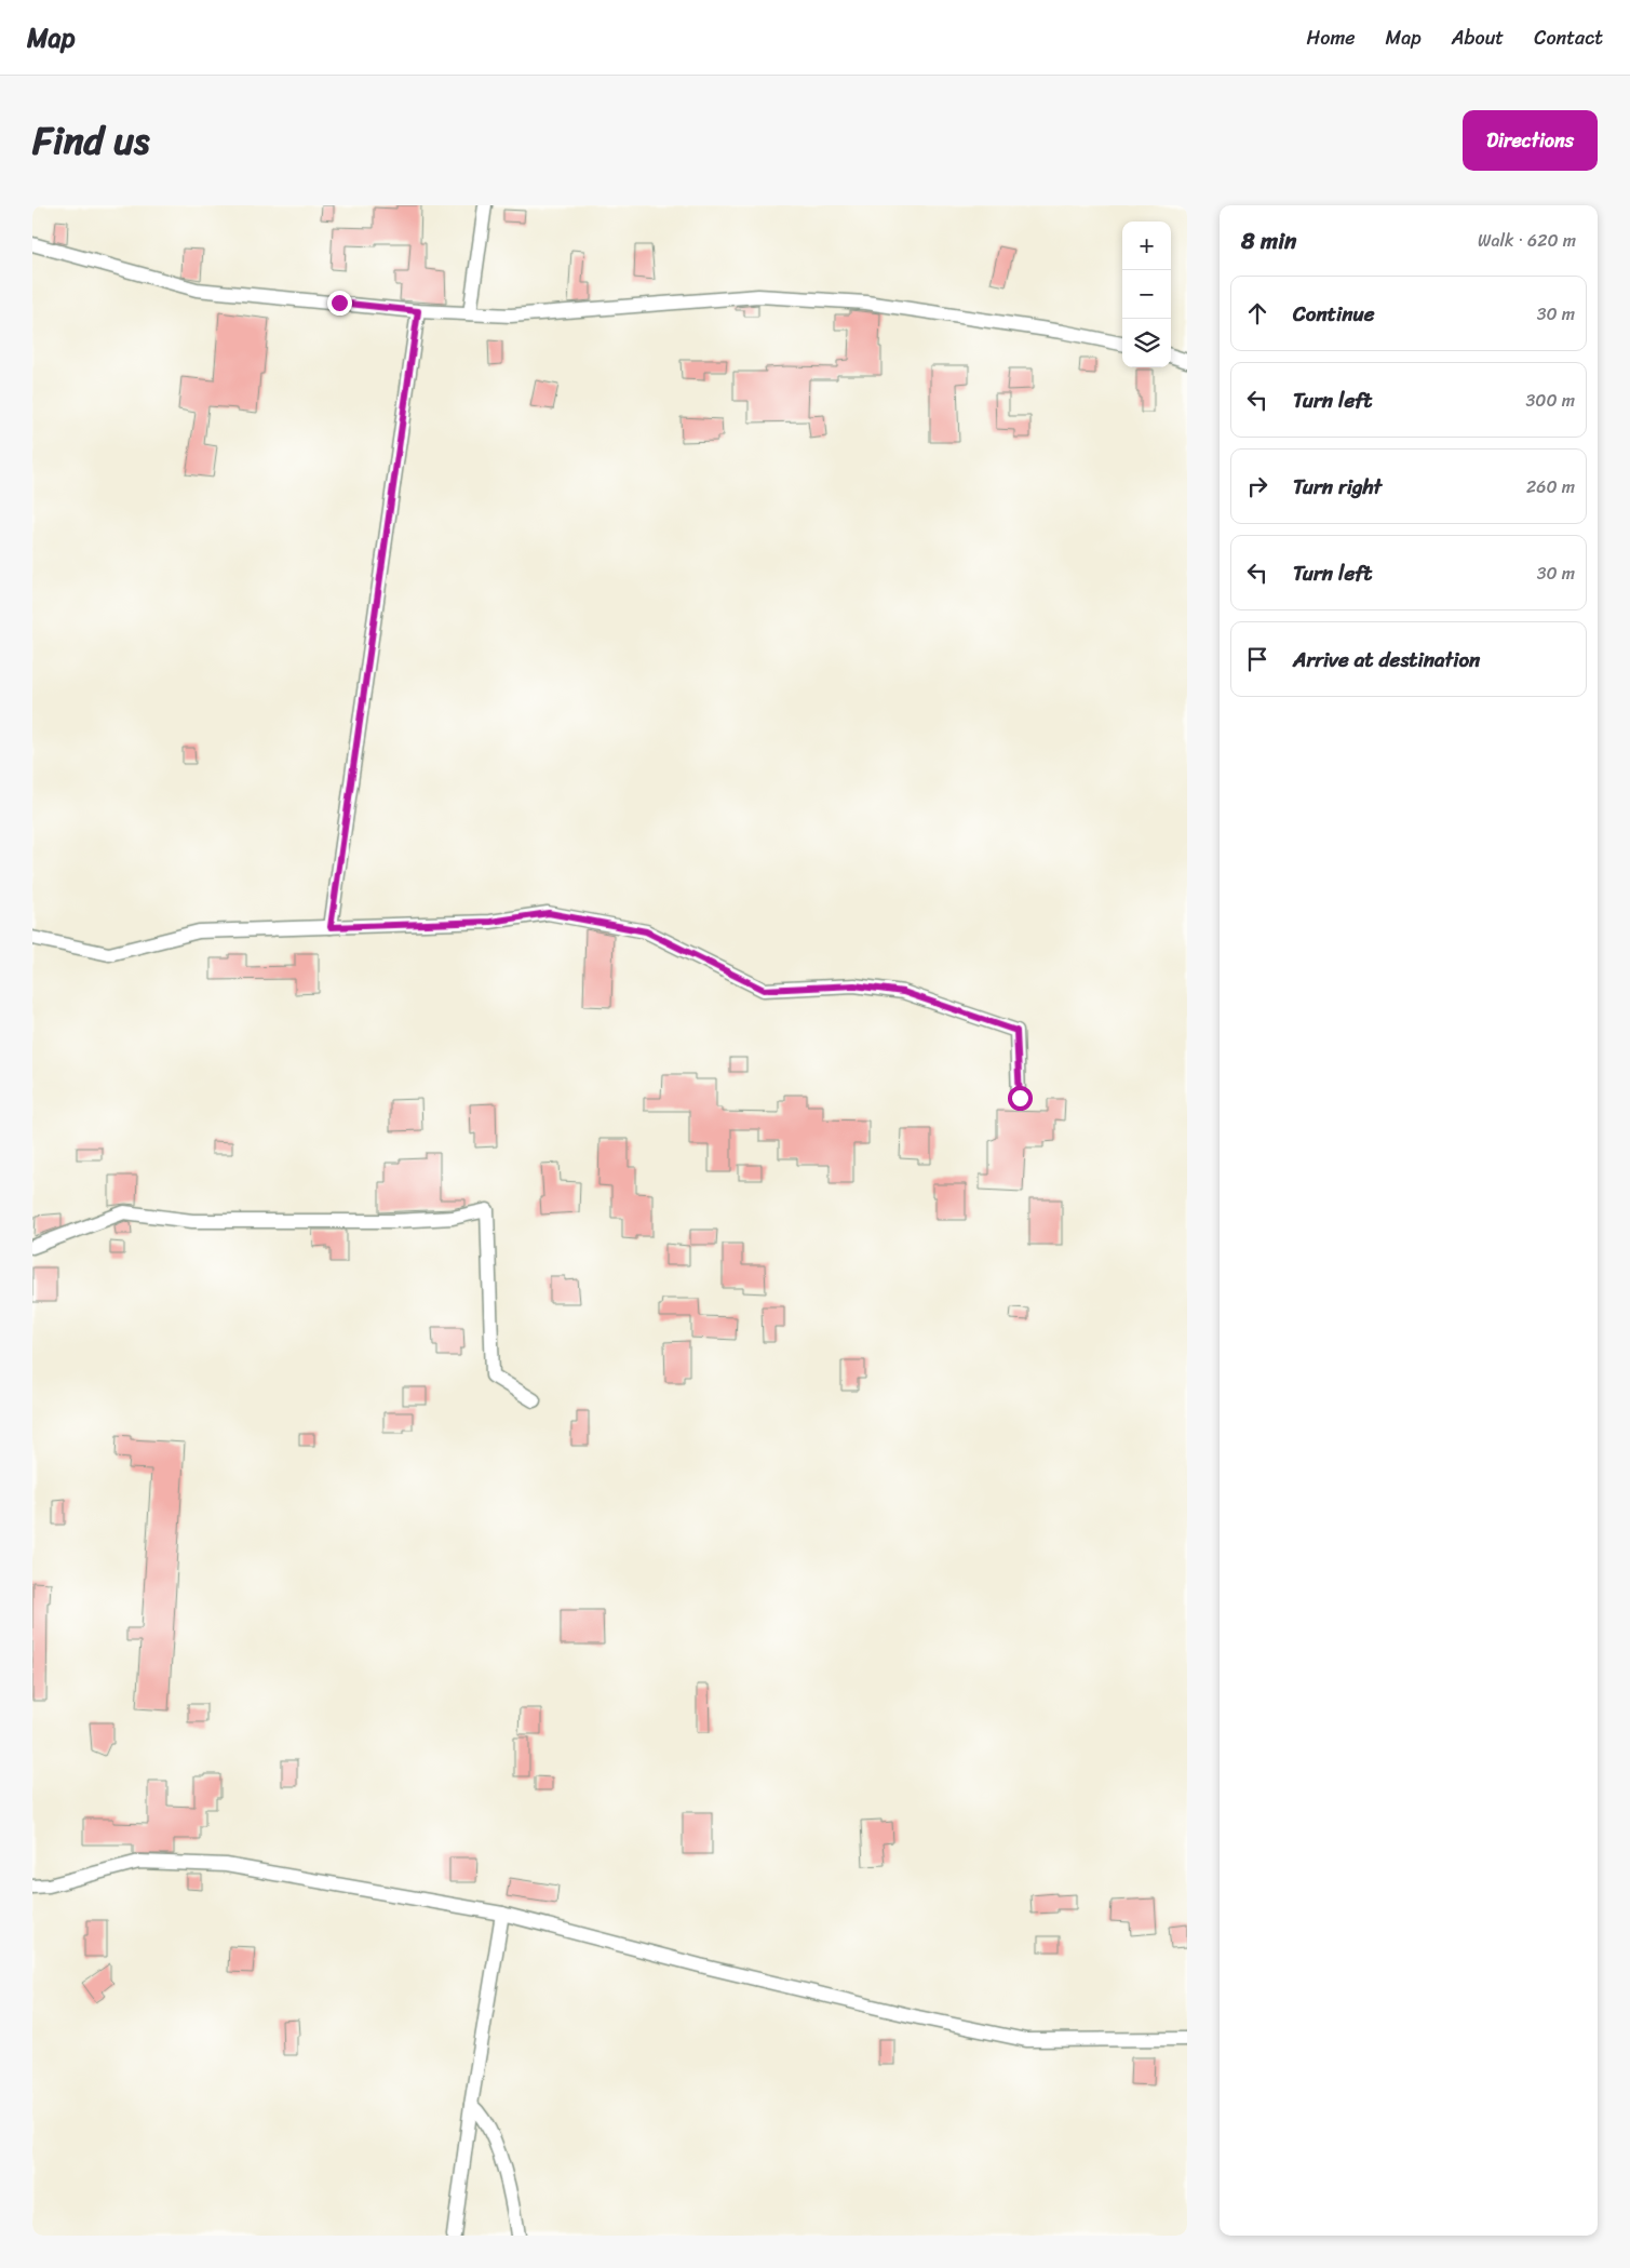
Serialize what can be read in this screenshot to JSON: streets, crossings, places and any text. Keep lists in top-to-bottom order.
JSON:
{
  "page": {
    "header": "Map",
    "nav": [
      "Home",
      "Map",
      "About",
      "Contact"
    ],
    "title": "Find us",
    "buttons": "Directions",
    "heading": ["8 min", "Walk · 620 m"],
    "map_buttons": ["+", "−"],
    "list": [
      ["Continue", "30 m"],
      ["Turn left", "300 m"],
      ["Turn right", "260 m"],
      ["Turn left", "30 m"],
      "Arrive at destination"
    ]
  }
}
